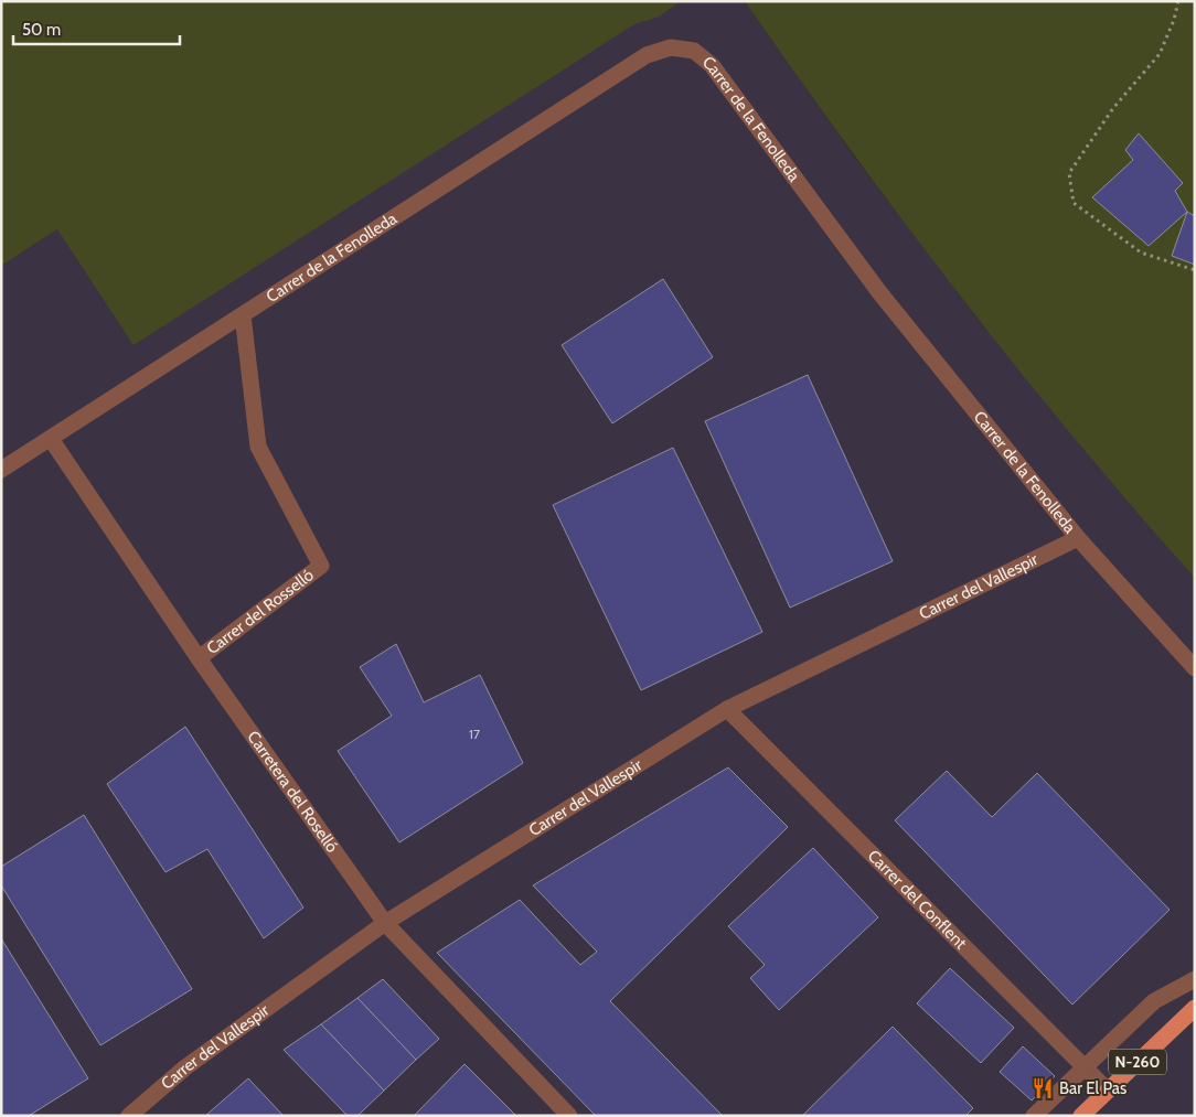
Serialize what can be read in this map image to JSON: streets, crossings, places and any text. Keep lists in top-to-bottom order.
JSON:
{
  "streets": {
    "main road": ["N-260"],
    "street": [
      "Carrer de la Fenolleda",
      "Carrer del Vallespir",
      "Carrer del Rosselló",
      "Carretera del Roselló",
      "Carrer del Conflent"
    ]
  },
  "crossings": [
    ["Carrer de la Fenolleda", "Carrer del Vallespir"],
    ["Carrer de la Fenolleda", "Carrer del Rosselló"],
    ["Carrer de la Fenolleda", "Carretera del Roselló"],
    ["Carrer del Vallespir", "Carretera del Roselló"],
    ["Carrer del Vallespir", "Carrer del Conflent"],
    ["Carrer del Rosselló", "Carretera del Roselló"],
    ["Carrer del Conflent", "N-260"]
  ],
  "places": {
    "restaurant": ["Bar El Pas"]
  },
  "house_numbers": ["17"],
  "scale_bar": "50 m"
}
